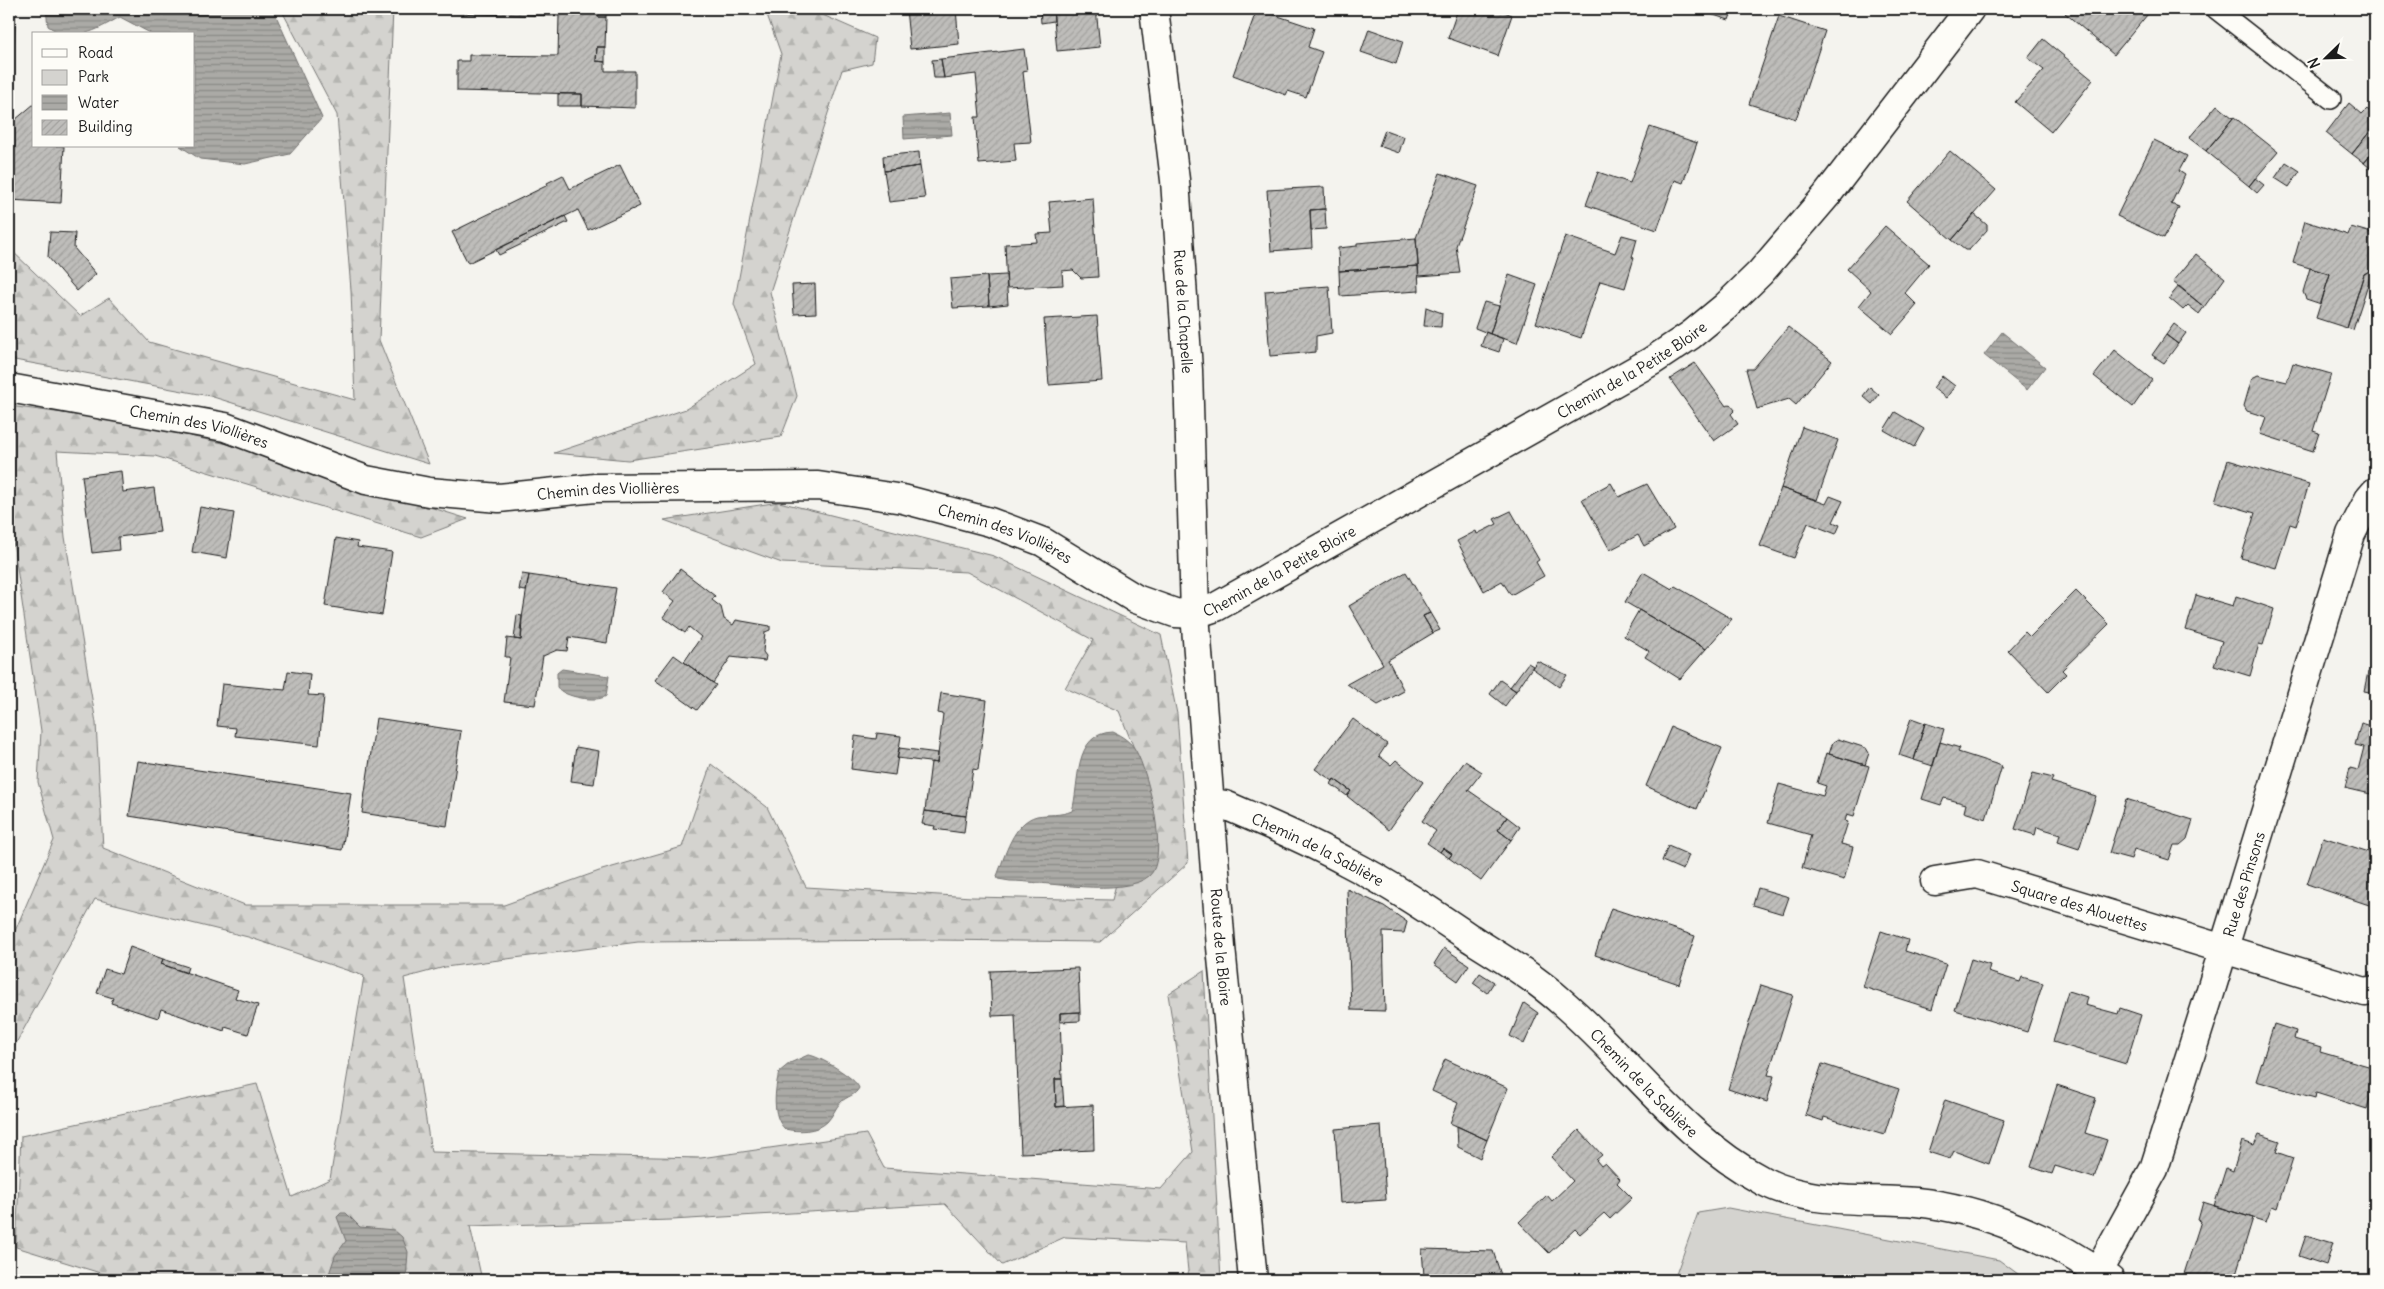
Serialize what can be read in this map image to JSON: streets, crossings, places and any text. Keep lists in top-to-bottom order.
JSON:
{
  "streets": {
    "street": [
      "Rue de la Chapelle",
      "Chemin de la Petite Bloire",
      "Chemin des Viollières",
      "Chemin de la Sablière",
      "Rue des Pinsons",
      "Square des Alouettes",
      "Route de la Bloire"
    ]
  },
  "crossings": [
    ["Rue de la Chapelle", "Chemin de la Petite Bloire"],
    ["Rue de la Chapelle", "Chemin des Viollières"],
    ["Rue de la Chapelle", "Route de la Bloire"],
    ["Chemin de la Petite Bloire", "Chemin des Viollières"],
    ["Chemin de la Petite Bloire", "Route de la Bloire"],
    ["Chemin des Viollières", "Route de la Bloire"],
    ["Chemin de la Sablière", "Rue des Pinsons"],
    ["Chemin de la Sablière", "Route de la Bloire"],
    ["Rue des Pinsons", "Square des Alouettes"]
  ],
  "legend": [
    "Road",
    "Park",
    "Water",
    "Building"
  ],
  "north": "bottom left"
}
